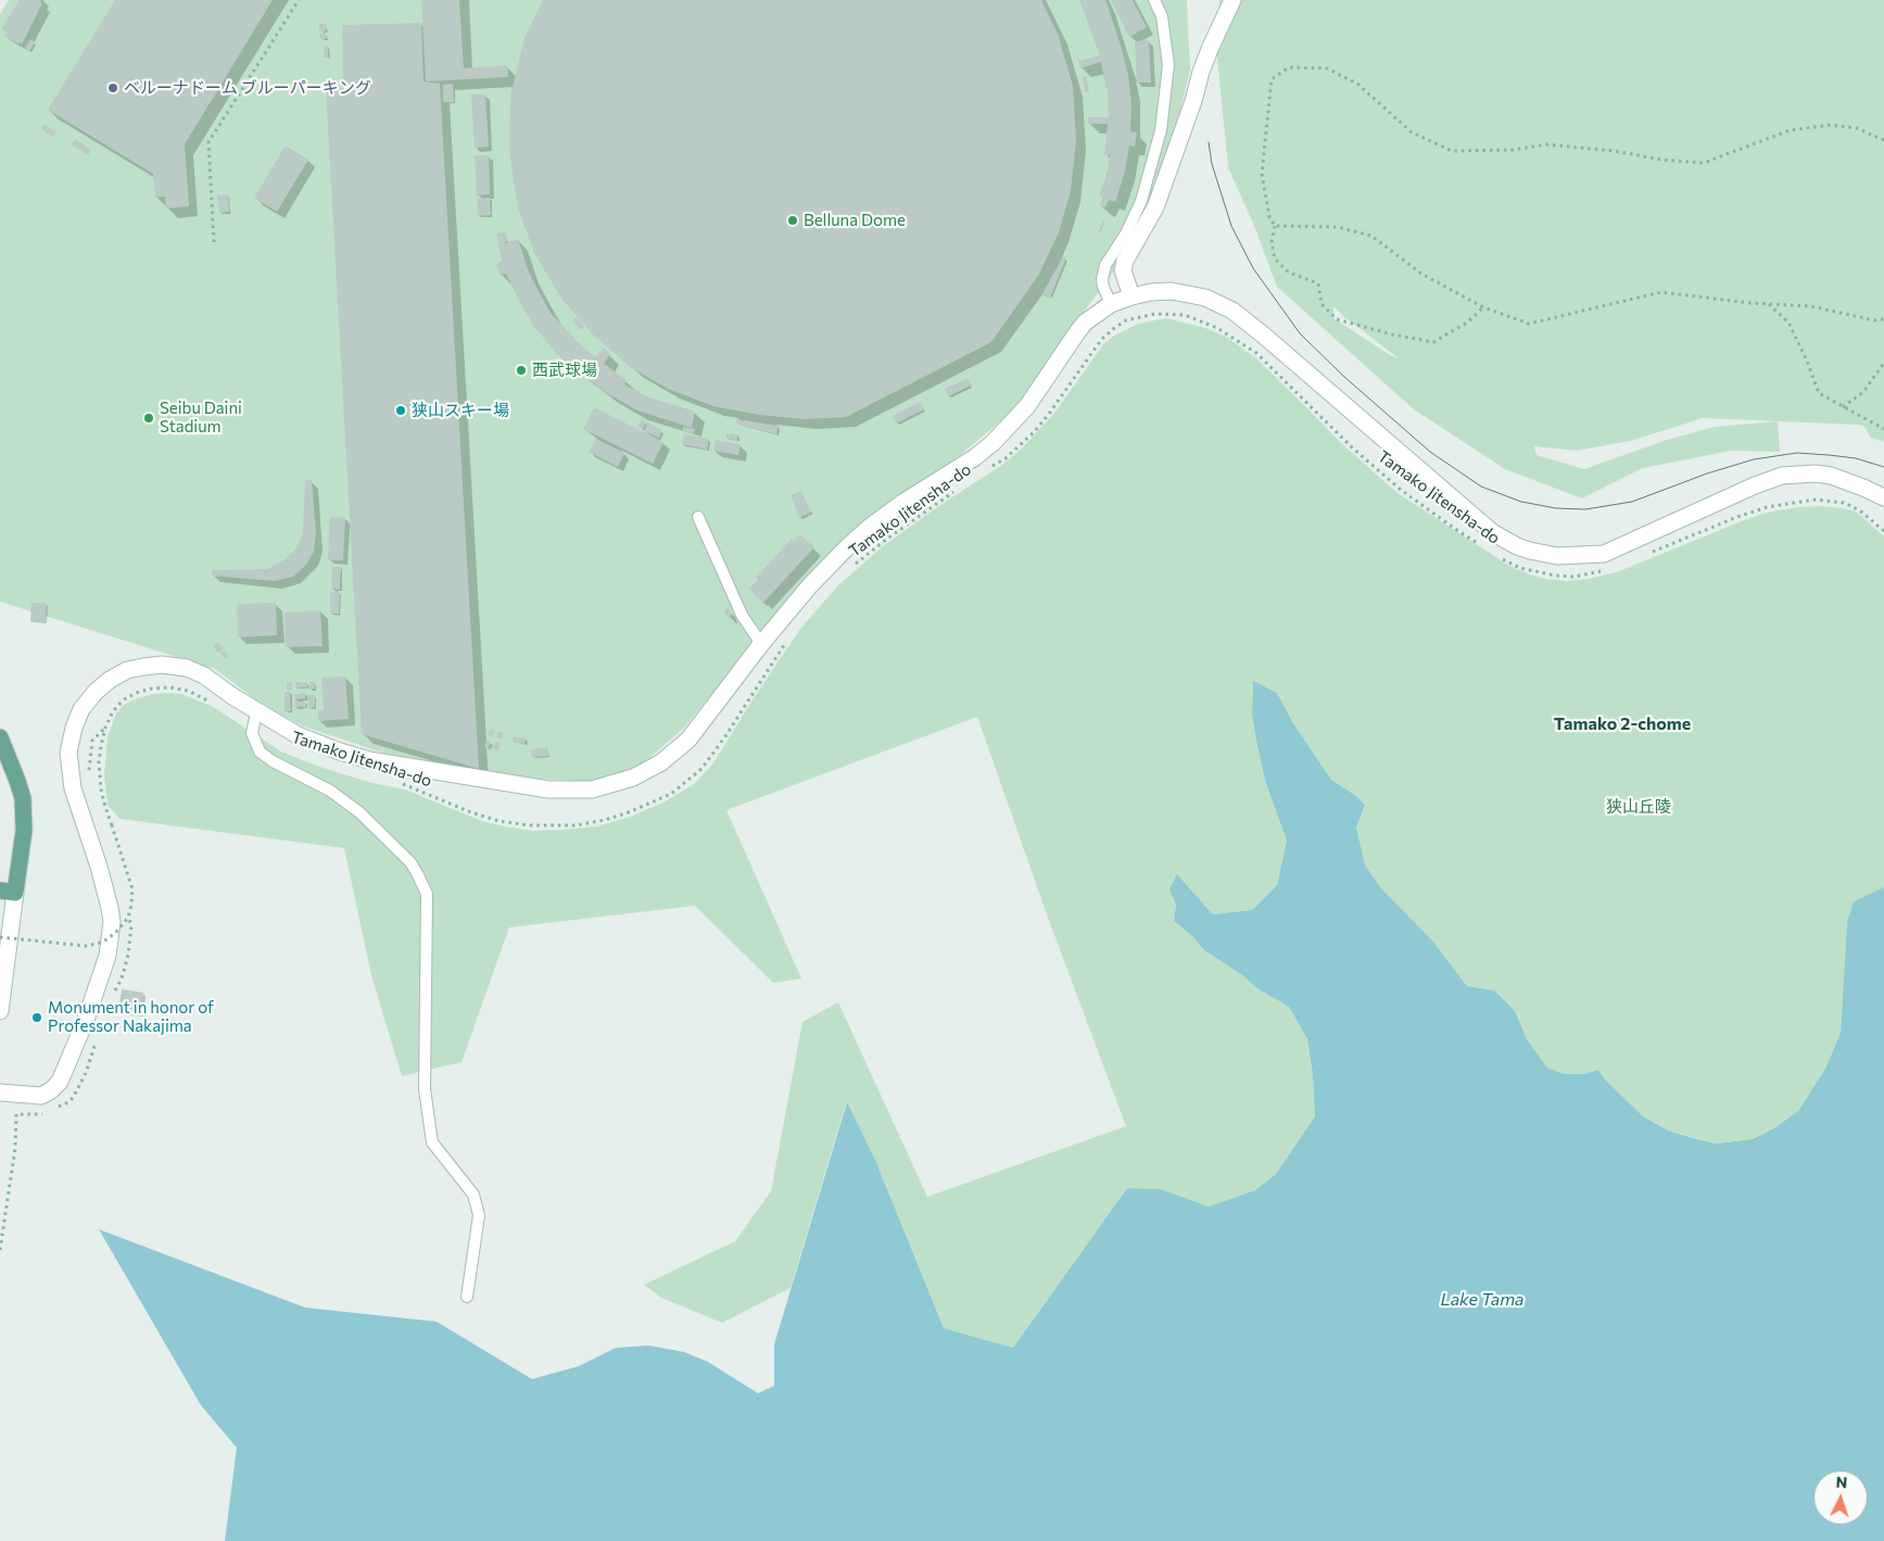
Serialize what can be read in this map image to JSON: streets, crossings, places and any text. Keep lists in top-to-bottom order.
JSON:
{
  "streets": {
    "path": ["Tamako Jitensha-do"]
  },
  "districts": ["Tamako 2-chome"],
  "water": ["Lake Tama"],
  "parks": ["狭山丘陵"],
  "places": [
    "ベルーナドーム ブルーパーキング",
    "Belluna Dome",
    "西武球場",
    "狭山スキー場",
    "Seibu Daini Stadium",
    "Monument in honor of Professor Nakajima"
  ],
  "north": "top"
}
